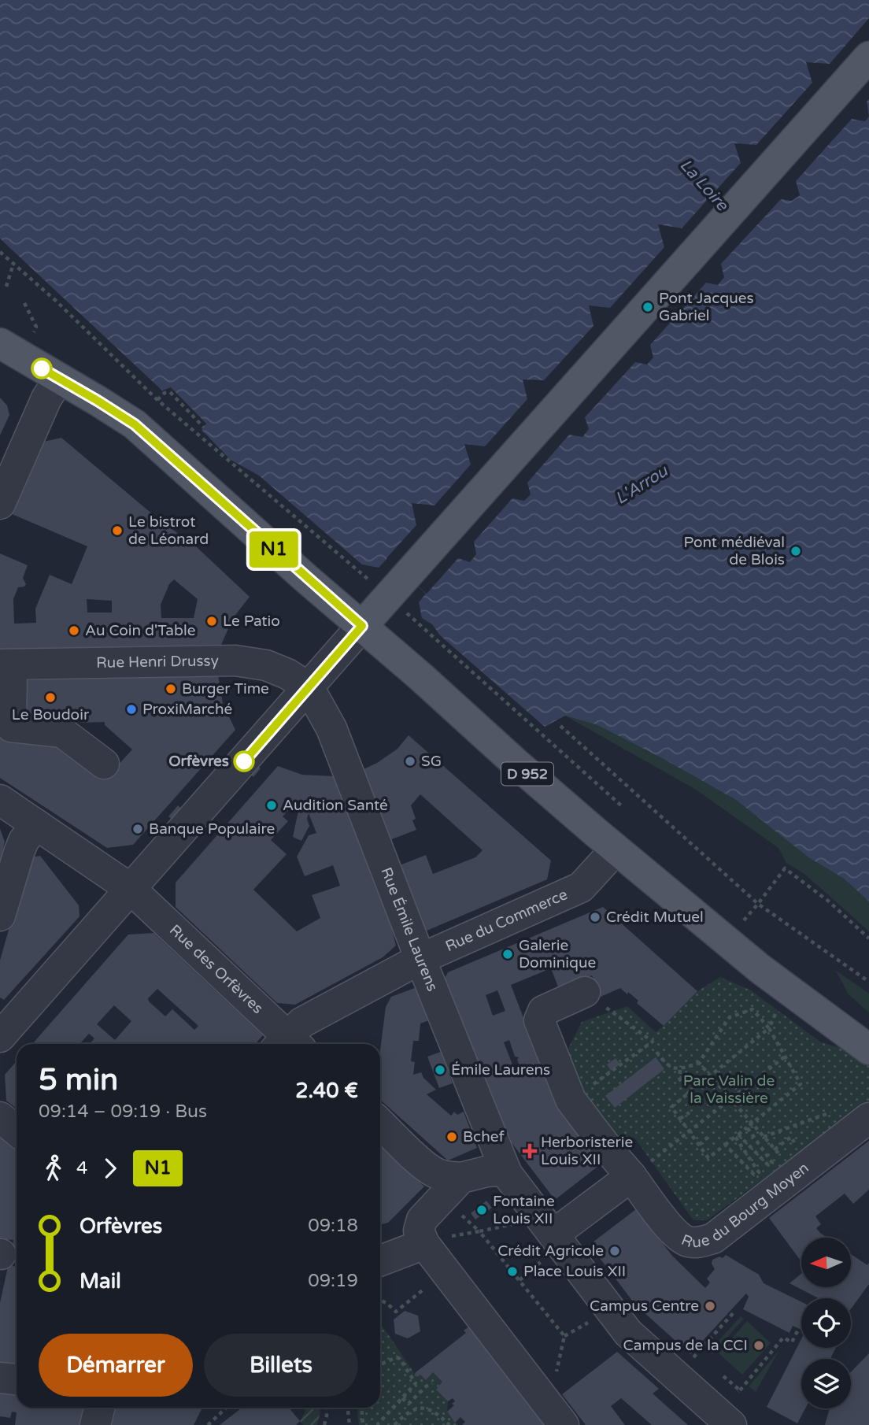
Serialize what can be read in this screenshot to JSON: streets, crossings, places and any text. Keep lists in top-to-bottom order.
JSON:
{
  "streets": {
    "main road": ["D 952"],
    "street": [
      "Rue Henri Drussy",
      "Rue du Commerce",
      "Rue Émile Laurens",
      "Rue des Orfèvres",
      "Rue du Bourg Moyen"
    ]
  },
  "crossings": [
    ["Rue Henri Drussy", "Rue Émile Laurens"],
    ["D 952", "Rue du Commerce"],
    ["Rue du Commerce", "Rue Émile Laurens"]
  ],
  "water": ["La Loire", "L'Arrou"],
  "parks": ["Parc Valin de la Vaissière"],
  "places": {
    "other": [
      "Pont Jacques Gabriel",
      "Le bistrot de Léonard",
      "Pont médiéval de Blois",
      "Le Patio",
      "Au Coin d'Table",
      "Burger Time",
      "Le Boudoir",
      "ProxiMarché",
      "Orfèvres",
      "SG",
      "Audition Santé",
      "Banque Populaire",
      "Crédit Mutuel",
      "Galerie Dominique",
      "Émile Laurens",
      "Bchef",
      "Fontaine Louis XII",
      "Crédit Agricole",
      "Place Louis XII",
      "Campus Centre",
      "Campus de la CCI"
    ],
    "health": ["Herboristerie Louis XII"]
  },
  "lines": ["bus line N1"],
  "north": "left",
  "page": {
    "on_map": "N1",
    "heading": ["5 min", "09:14 – 09:19 · Bus", "2.40 €"],
    "legs": ["4", "N1"],
    "list": [
      {
        "name": "Orfèvres",
        "value": "09:18"
      },
      {
        "name": "Mail",
        "value": "09:19"
      }
    ],
    "buttons": ["Démarrer", "Billets"]
  }
}
